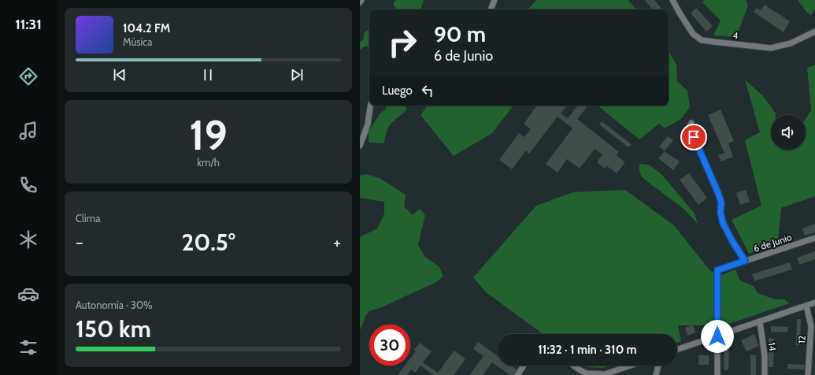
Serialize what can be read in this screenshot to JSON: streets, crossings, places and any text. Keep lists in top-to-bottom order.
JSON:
{
  "streets": {
    "street": [
      "4",
      "6 de Junio",
      "12",
      "14"
    ]
  },
  "page": {
    "tabs": "11:31",
    "turn": ["90 m", "6 de Junio"],
    "song": ["104.2 FM", "Música"],
    "then": "Luego",
    "tile": [
      ["19", "km/h"],
      "Clima",
      ["Autonomía · 30%", "150 km"]
    ],
    "heat": ["−", "20.5°", "+"],
    "limit": "30",
    "trip": "11:32 · 1 min · 310 m"
  }
}
